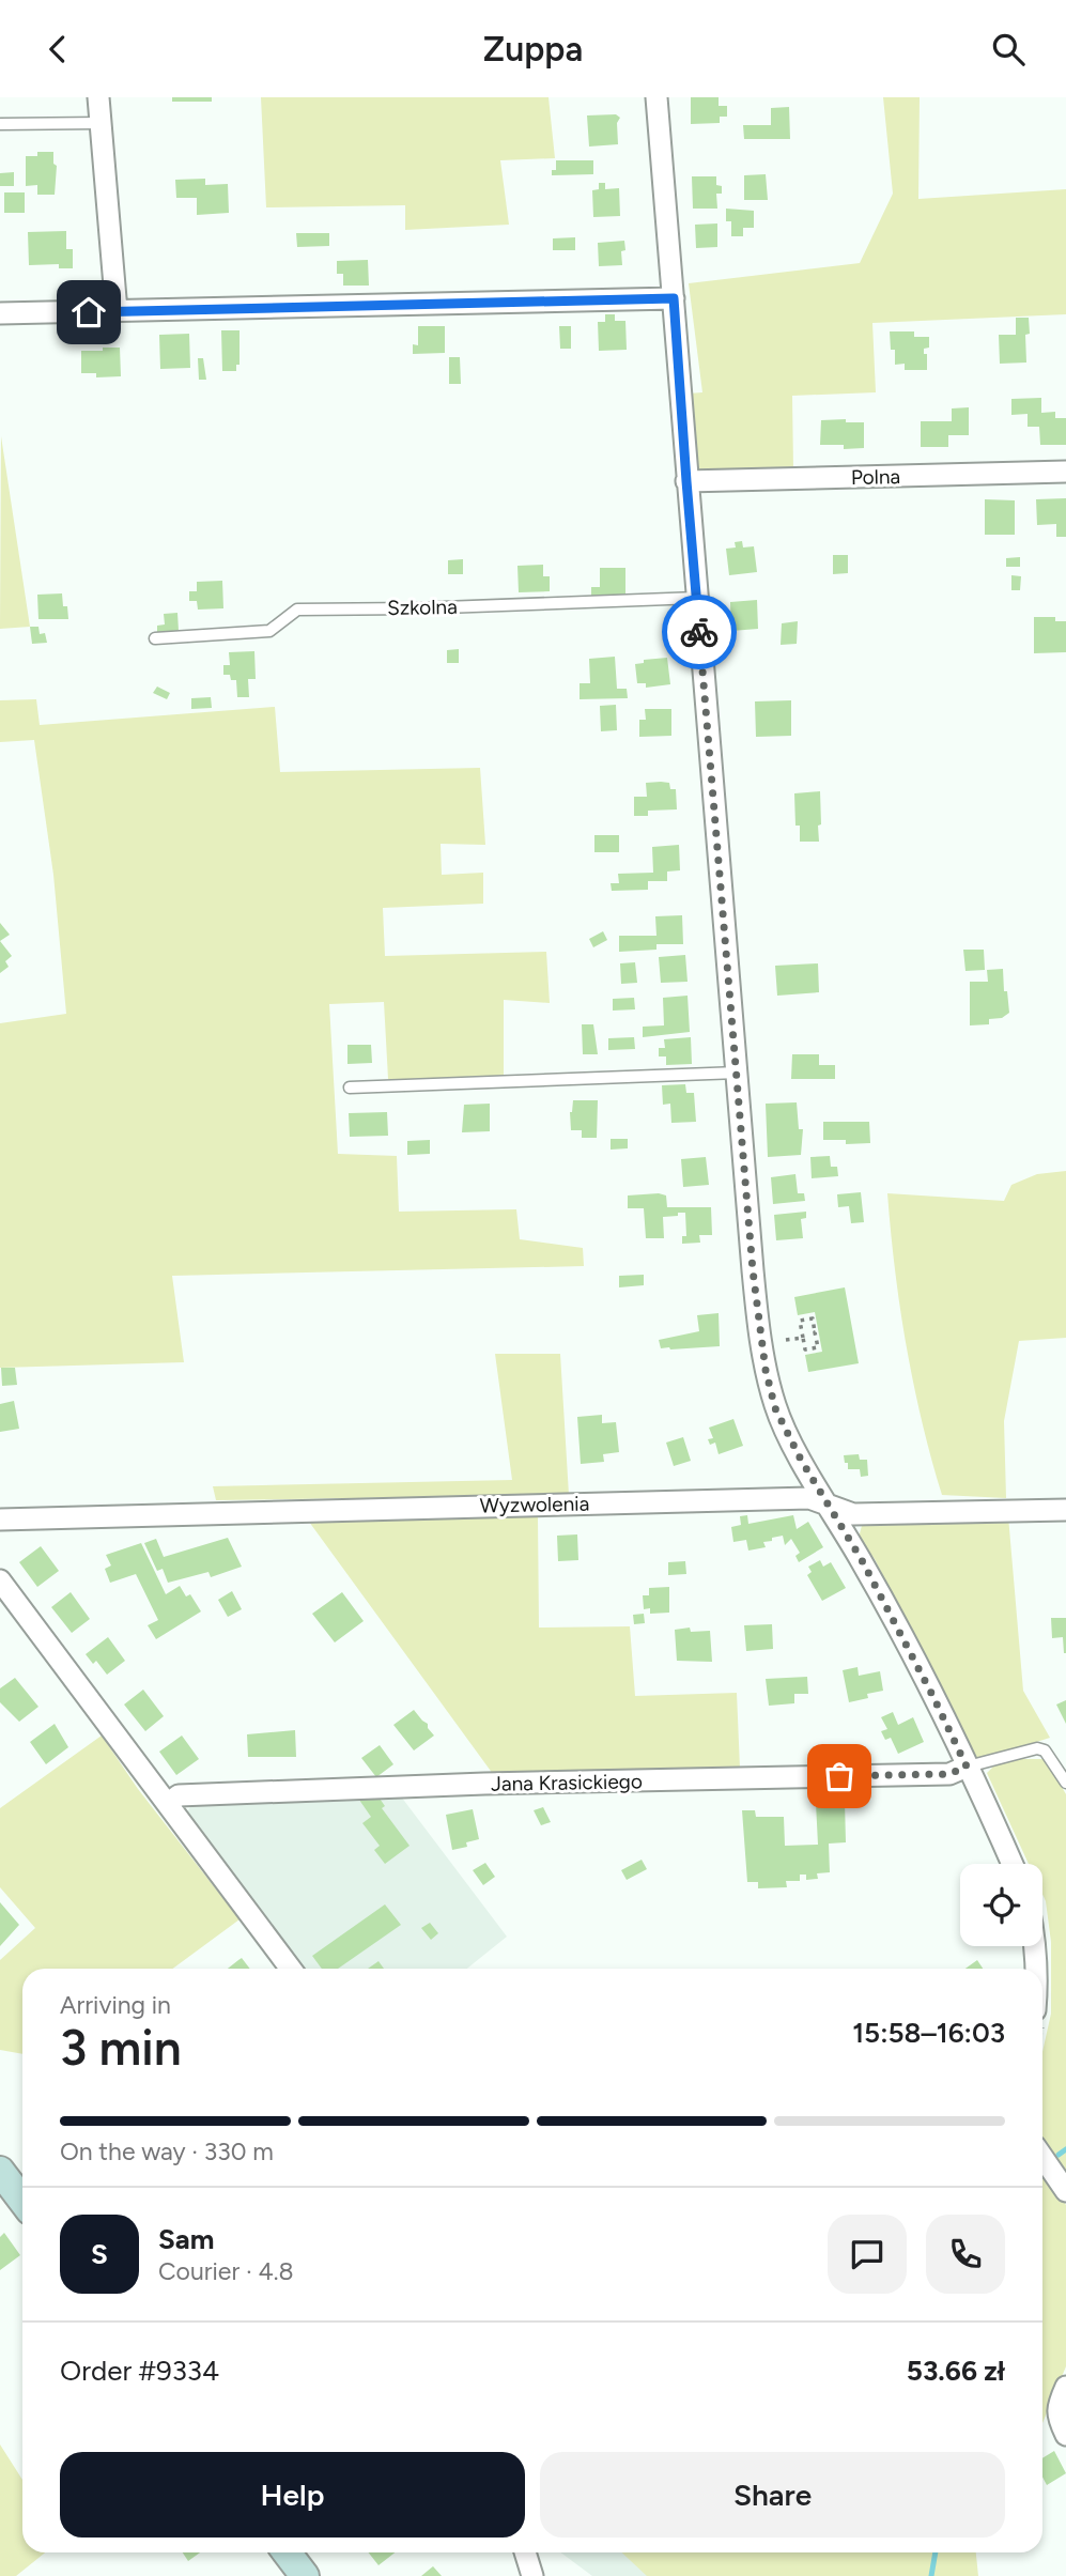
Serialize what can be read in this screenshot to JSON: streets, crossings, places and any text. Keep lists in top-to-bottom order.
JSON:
{
  "streets": {
    "street": ["Polna", "Wyzwolenia", "Jana Krasickiego"],
    "lane": ["Szkolna"]
  },
  "page": {
    "header": "Zuppa",
    "heading": ["3 min", "Arriving in", "15:58–16:03"],
    "panel": [
      "Sam",
      "Courier · 4.8",
      "Order #9334",
      "53.66 zł"
    ],
    "bar": "On the way · 330 m",
    "round": "S",
    "buttons": ["Help", "Share"]
  }
}
